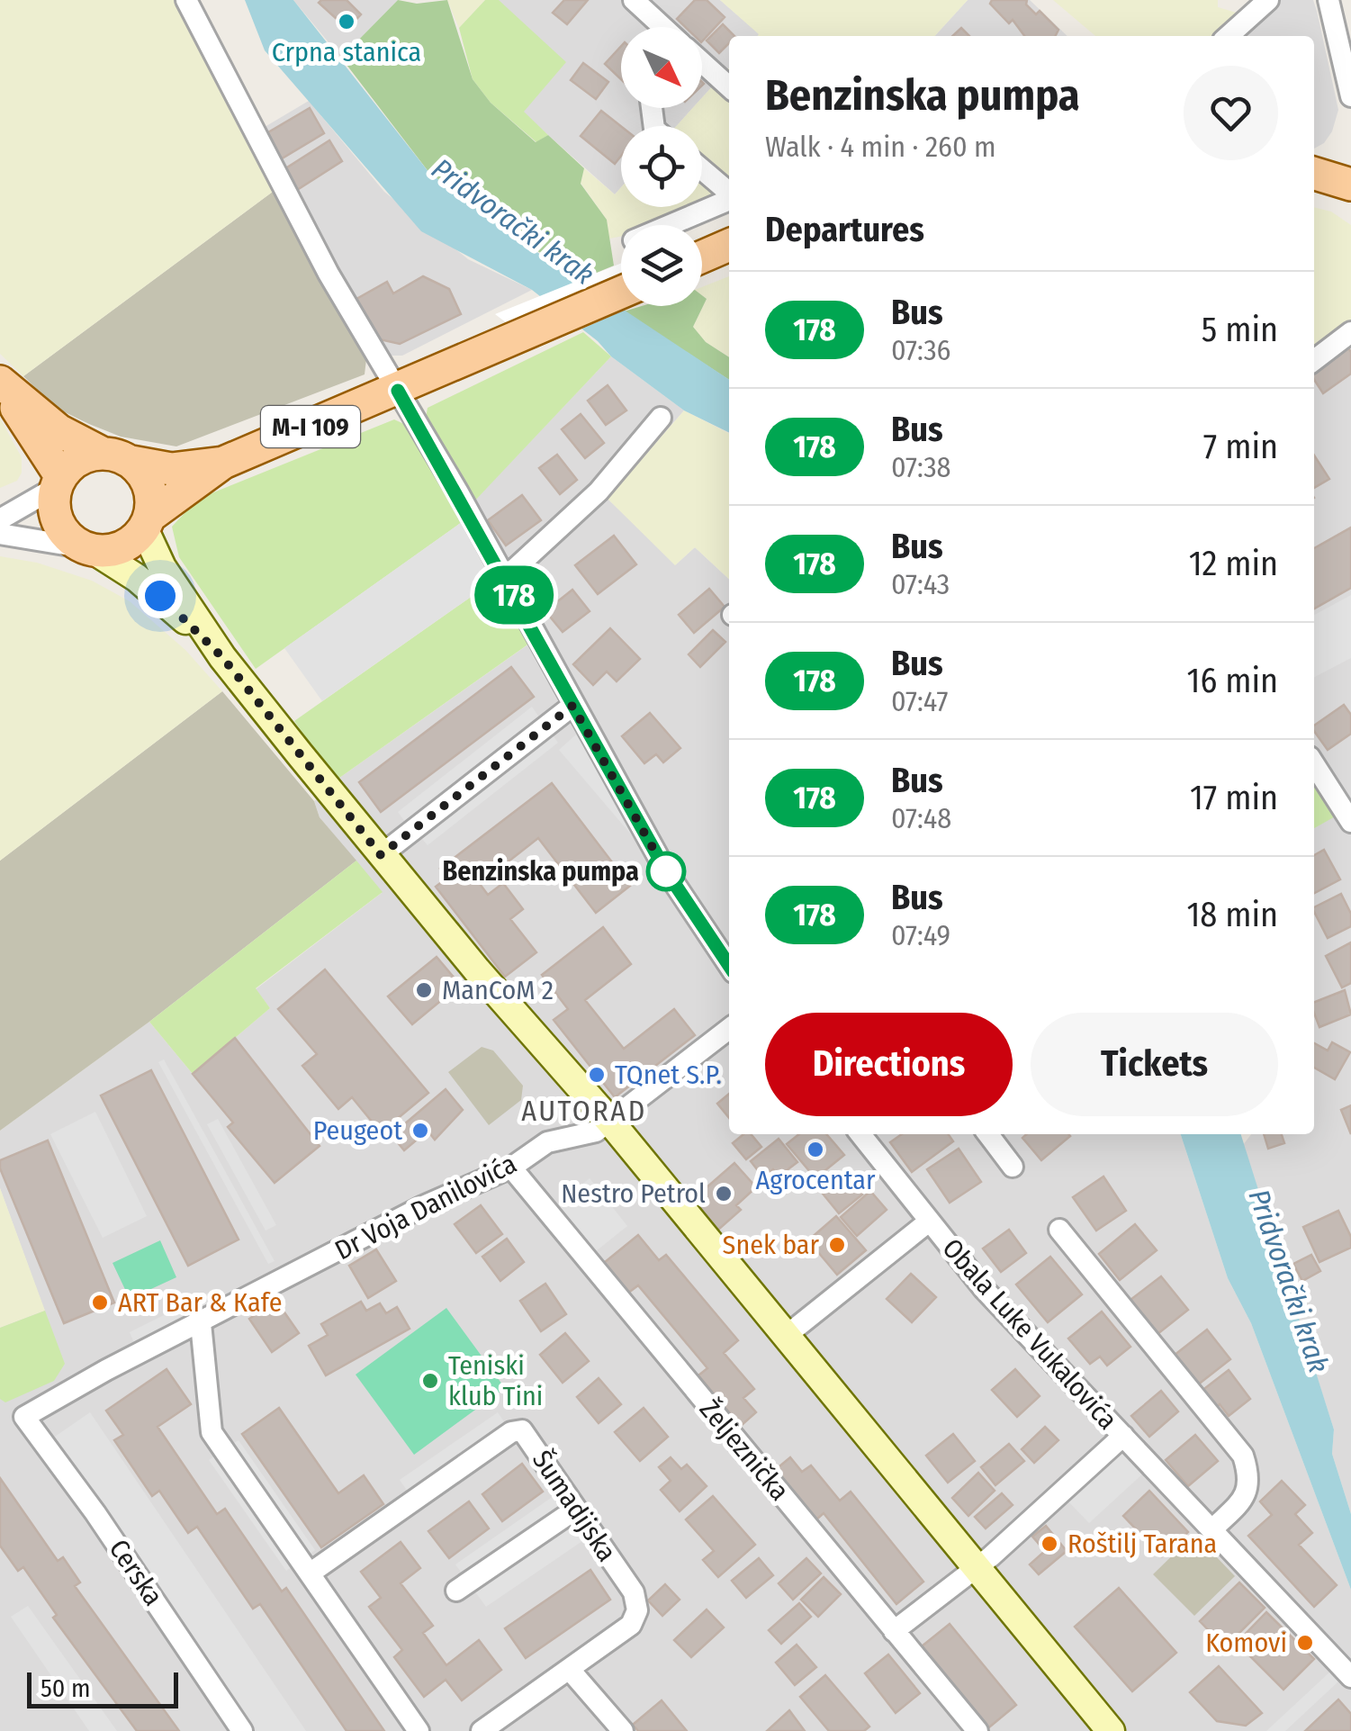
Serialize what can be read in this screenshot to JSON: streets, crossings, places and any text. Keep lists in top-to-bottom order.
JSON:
{
  "streets": {
    "main road": ["M-I 109"],
    "street": [
      "Dr Voja Danilovića",
      "Obala Luke Vukalovića",
      "Željeznička",
      "Šumadijska",
      "Cerska"
    ]
  },
  "crossings": [
    ["Dr Voja Danilovića", "Željeznička"],
    ["Dr Voja Danilovića", "Cerska"]
  ],
  "districts": ["AUTORAD"],
  "water": ["Pridvorački krak"],
  "places": [
    "Crpna stanica",
    "Benzinska pumpa",
    "ManCoM 2",
    "TQnet S.P.",
    "Peugeot",
    "Agrocentar",
    "Nestro Petrol",
    "Snek bar",
    "ART Bar & Кafe",
    "Teniski klub Tini",
    "Roštilj Tarana",
    "Komovi"
  ],
  "lines": ["bus line 178"],
  "scale_bar": "50 m",
  "north": "bottom right",
  "page": {
    "on_map": "178",
    "heading": [
      ["Benzinska pumpa", "Walk · 4 min · 260 m"],
      "Departures"
    ],
    "list": [
      {
        "mark": "178",
        "name": "Bus",
        "note": "07:36",
        "value": "5 min"
      },
      {
        "mark": "178",
        "name": "Bus",
        "note": "07:38",
        "value": "7 min"
      },
      {
        "mark": "178",
        "name": "Bus",
        "note": "07:43",
        "value": "12 min"
      },
      {
        "mark": "178",
        "name": "Bus",
        "note": "07:47",
        "value": "16 min"
      },
      {
        "mark": "178",
        "name": "Bus",
        "note": "07:48",
        "value": "17 min"
      },
      {
        "mark": "178",
        "name": "Bus",
        "note": "07:49",
        "value": "18 min"
      }
    ],
    "buttons": ["Directions", "Tickets"],
    "scale": "50 m"
  }
}
